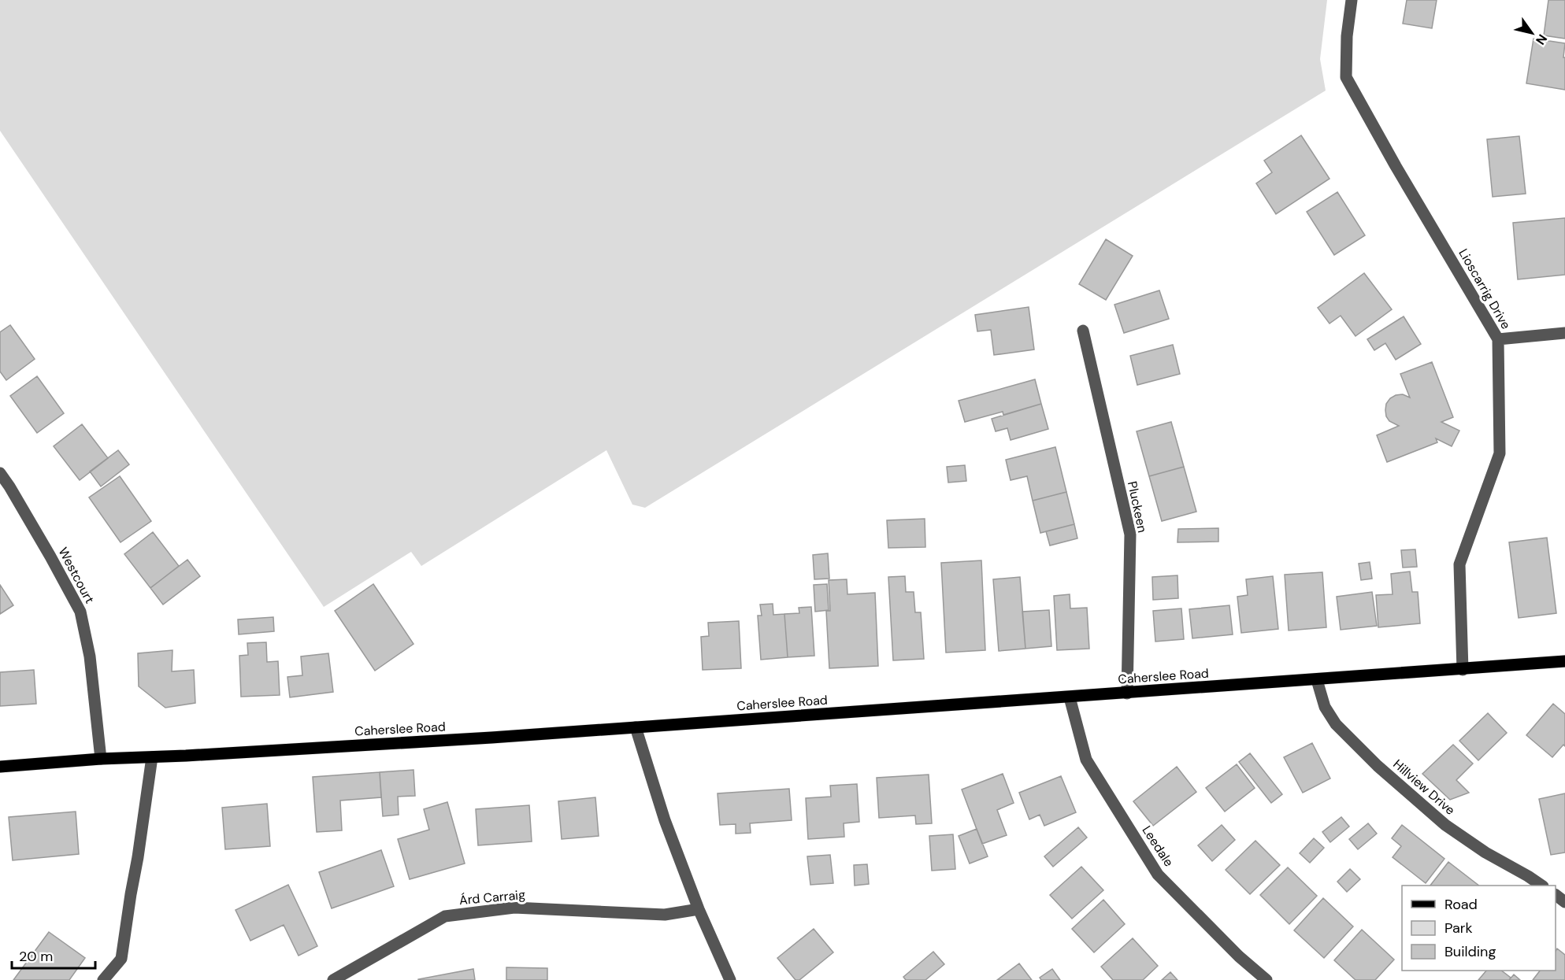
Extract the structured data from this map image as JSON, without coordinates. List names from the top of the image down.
{
  "streets": {
    "main road": ["Caherslee Road"],
    "street": [
      "Lioscarrig Drive",
      "Pluckeen",
      "Westcourt",
      "Hillview Drive",
      "Leedale",
      "Árd Carraig"
    ]
  },
  "crossings": [
    ["Lioscarrig Drive", "Caherslee Road"],
    ["Pluckeen", "Caherslee Road"],
    ["Westcourt", "Caherslee Road"],
    ["Caherslee Road", "Hillview Drive"],
    ["Caherslee Road", "Leedale"]
  ],
  "legend": ["Road", "Park", "Building"],
  "scale_bar": "20 m",
  "north": "bottom right"
}
